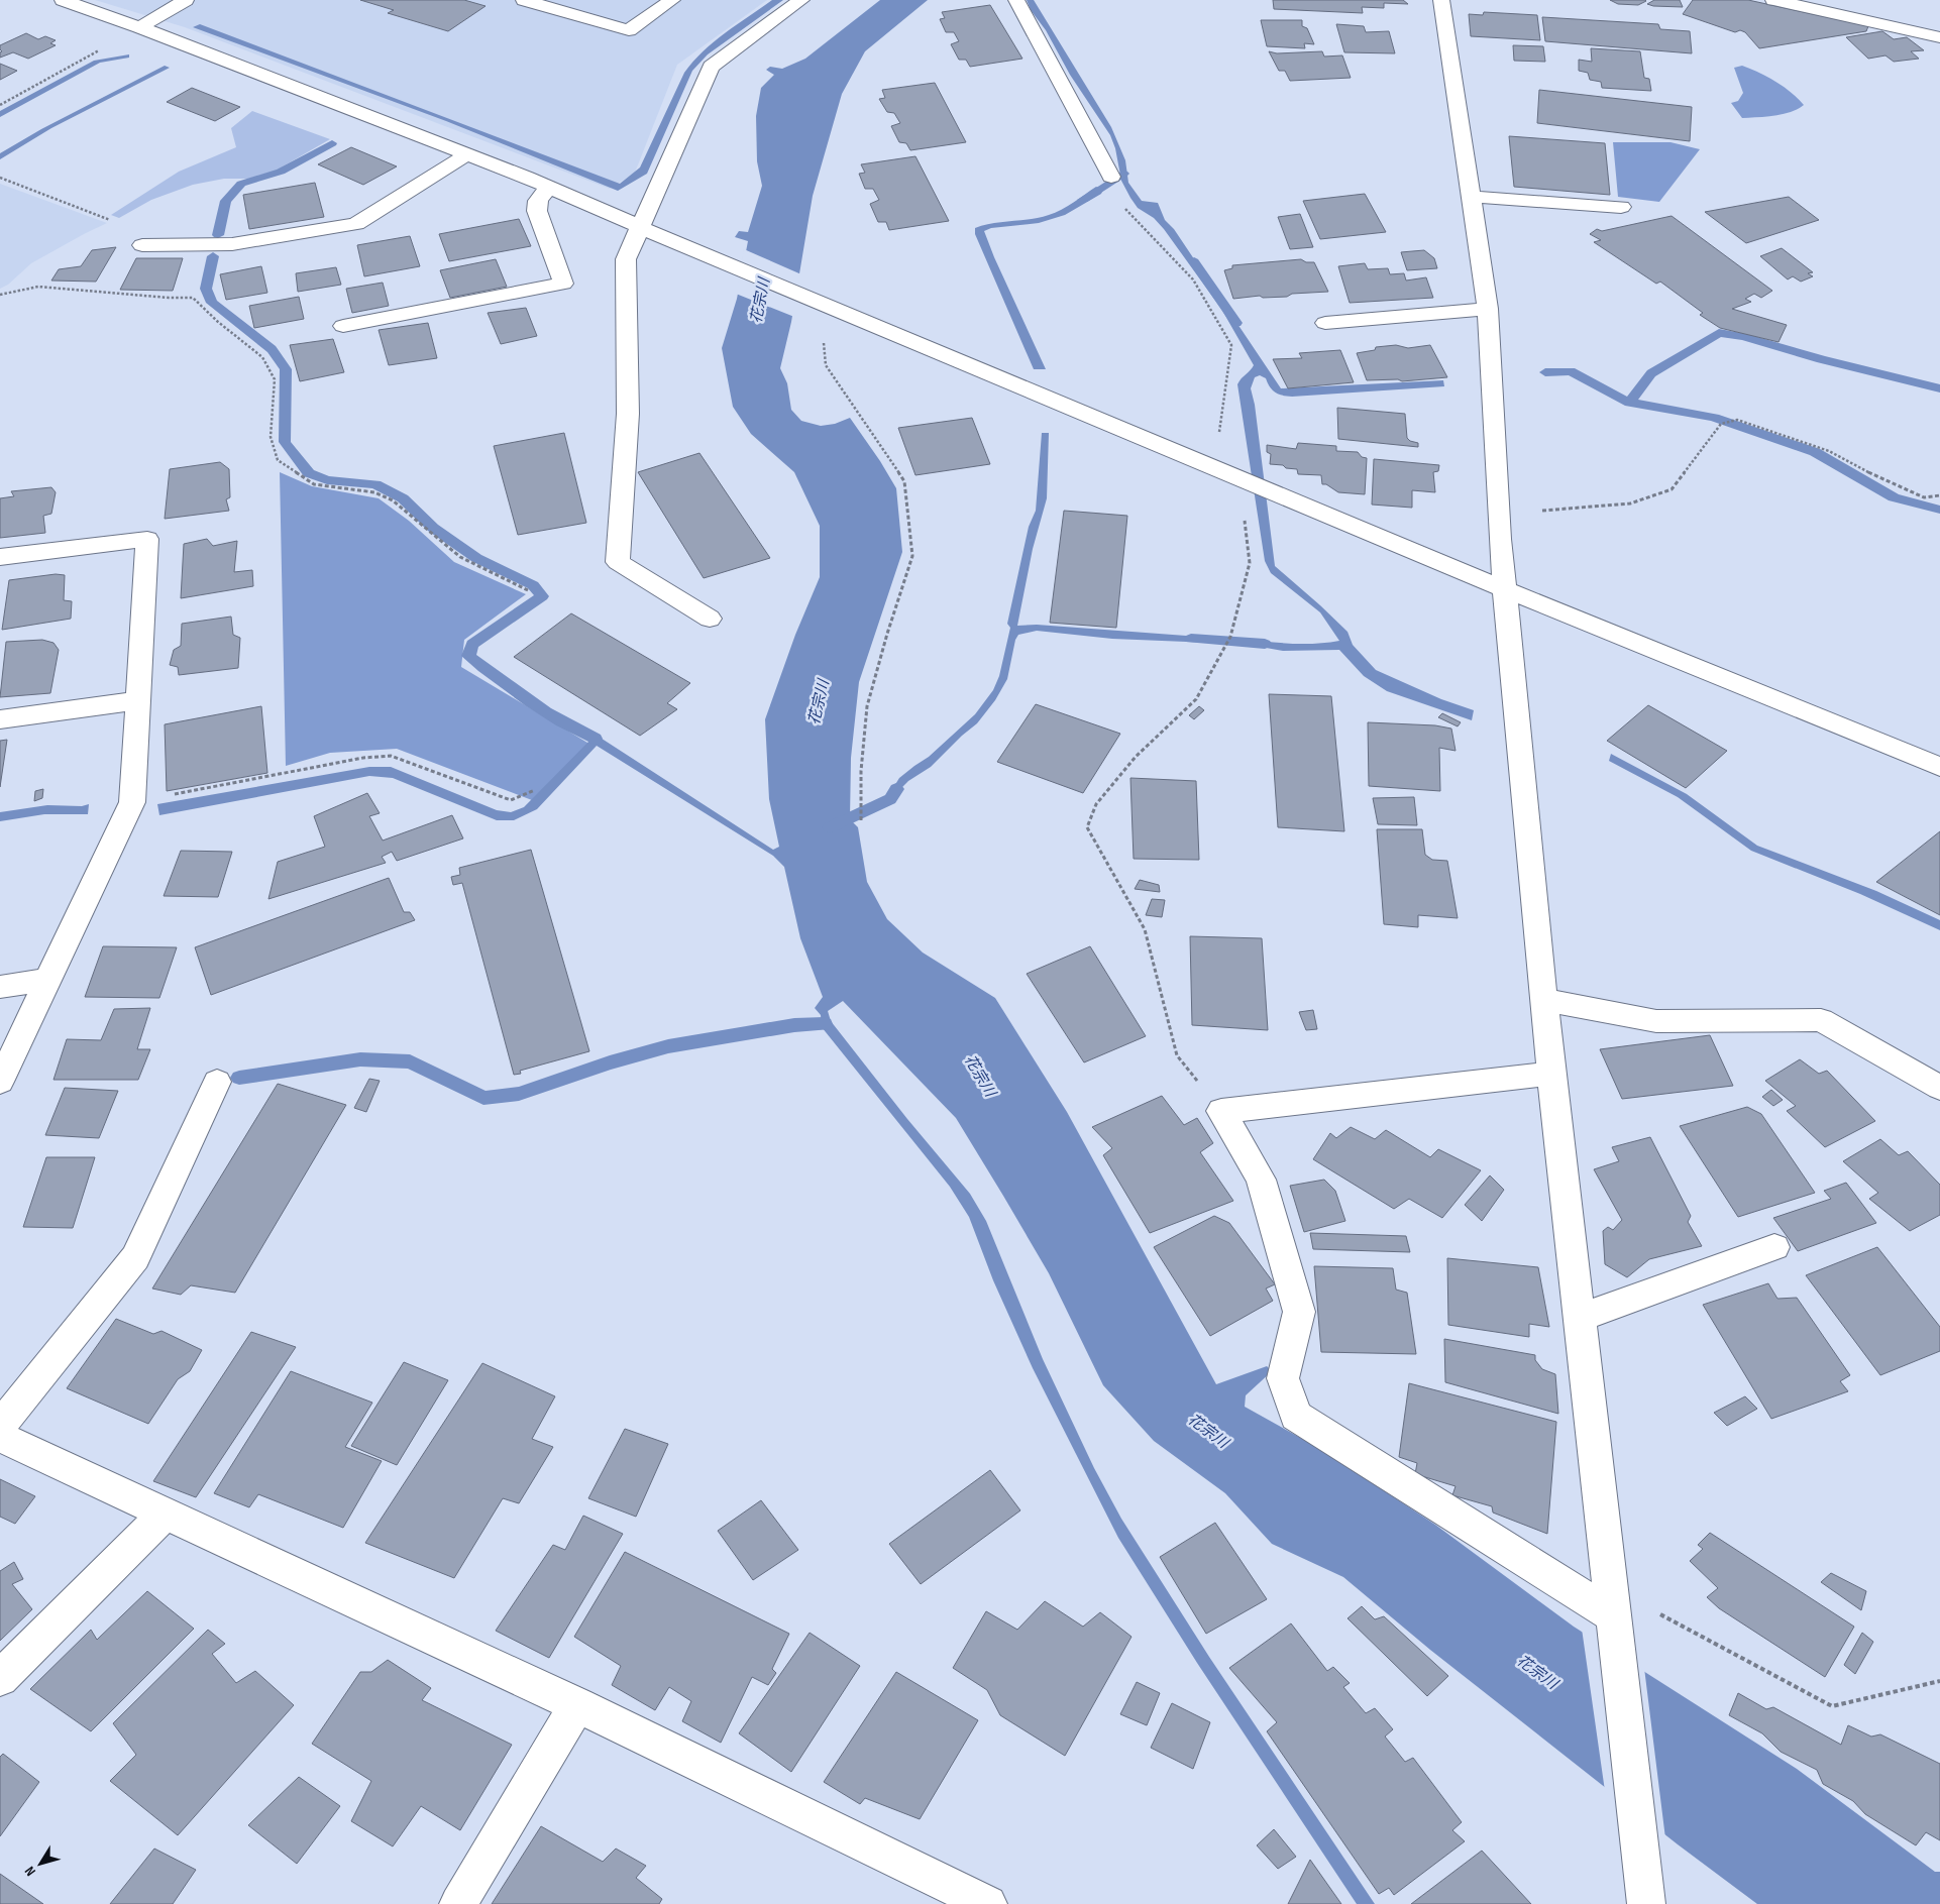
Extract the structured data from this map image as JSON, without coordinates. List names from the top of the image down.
{
  "water": ["花宗川"],
  "north": "bottom left"
}
